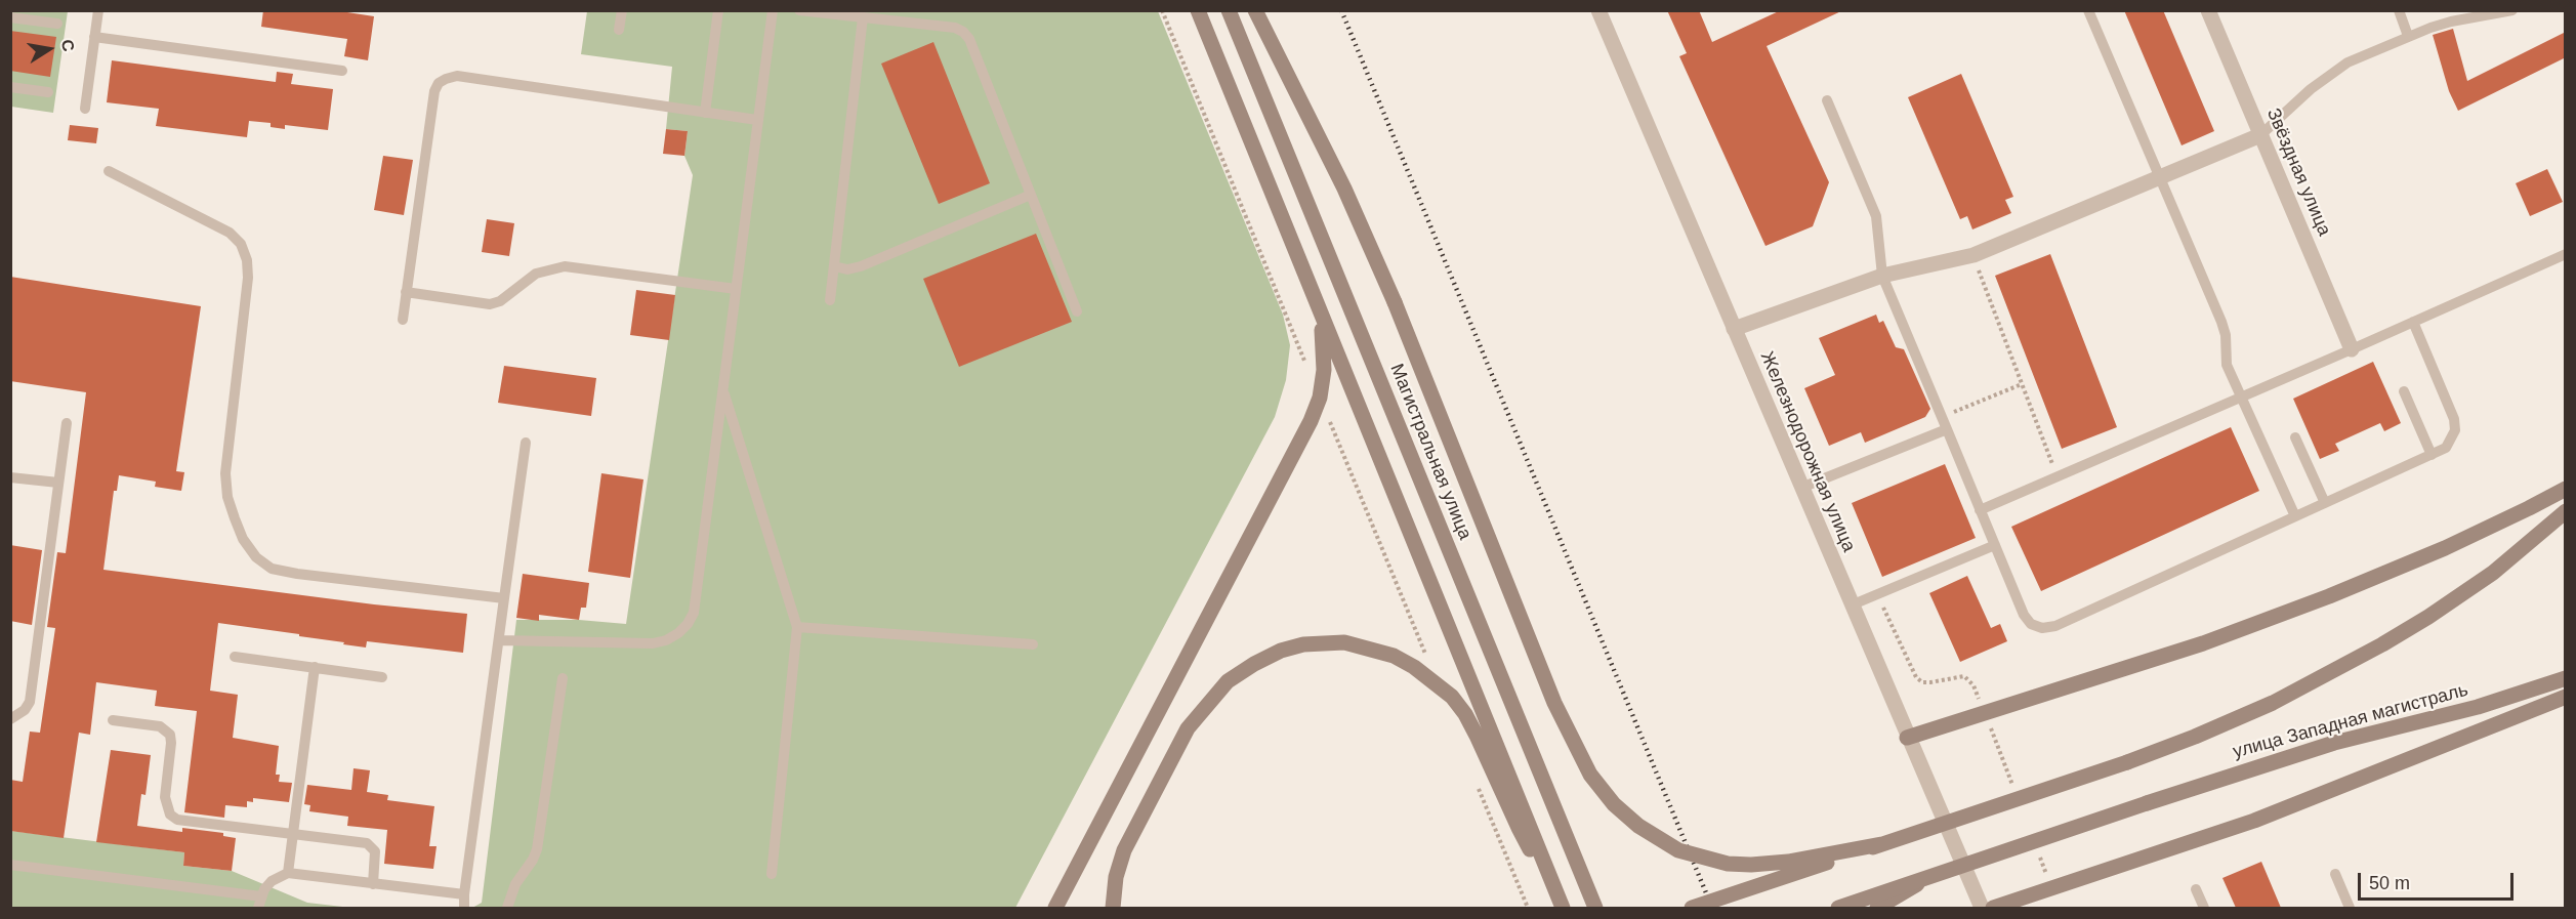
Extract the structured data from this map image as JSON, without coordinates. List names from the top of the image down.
{
  "streets": {
    "main road": ["Магистральная улица", "улица Западная магистраль"],
    "street": ["Звёздная улица", "Железнодорожная улица"]
  },
  "scale_bar": "50 m",
  "north": "right"
}
